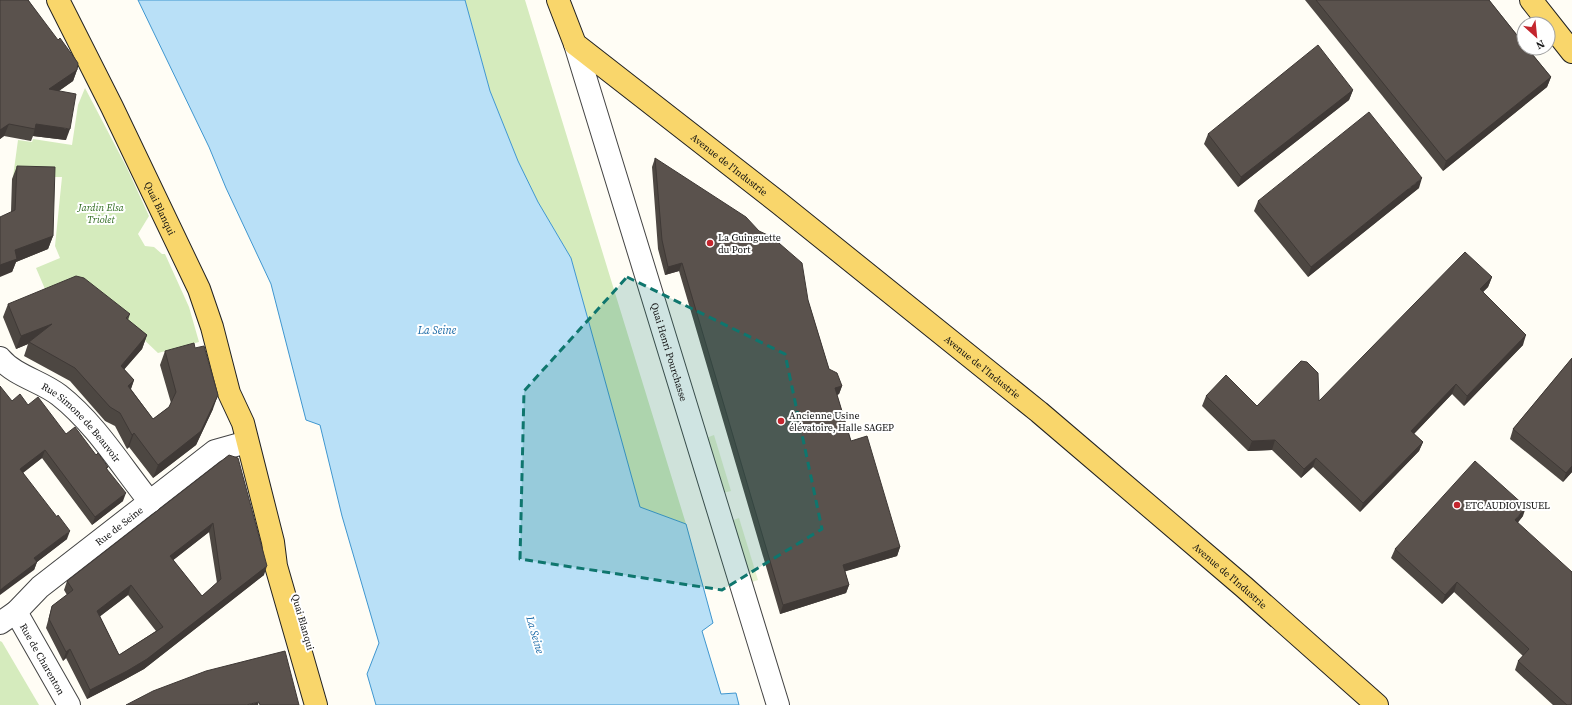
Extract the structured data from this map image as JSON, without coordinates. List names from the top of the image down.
{
  "streets": {
    "main road": ["Avenue de l'Industrie", "Quai Blanqui", "Quai Henri Pourchasse"],
    "street": ["Rue Simone de Beauvoir", "Rue de Seine", "Rue de Charenton"]
  },
  "crossings": [
    ["Avenue de l'Industrie", "Quai Henri Pourchasse"],
    ["Quai Blanqui", "Rue de Seine"],
    ["Rue Simone de Beauvoir", "Rue de Seine"],
    ["Rue de Seine", "Rue de Charenton"]
  ],
  "water": ["La Seine"],
  "parks": ["Jardin Elsa Triolet"],
  "places": ["La Guinguette du Port", "Ancienne Usine élévatoire, Halle SAGEP", "ETC AUDIOVISUEL"],
  "north": "bottom right"
}
